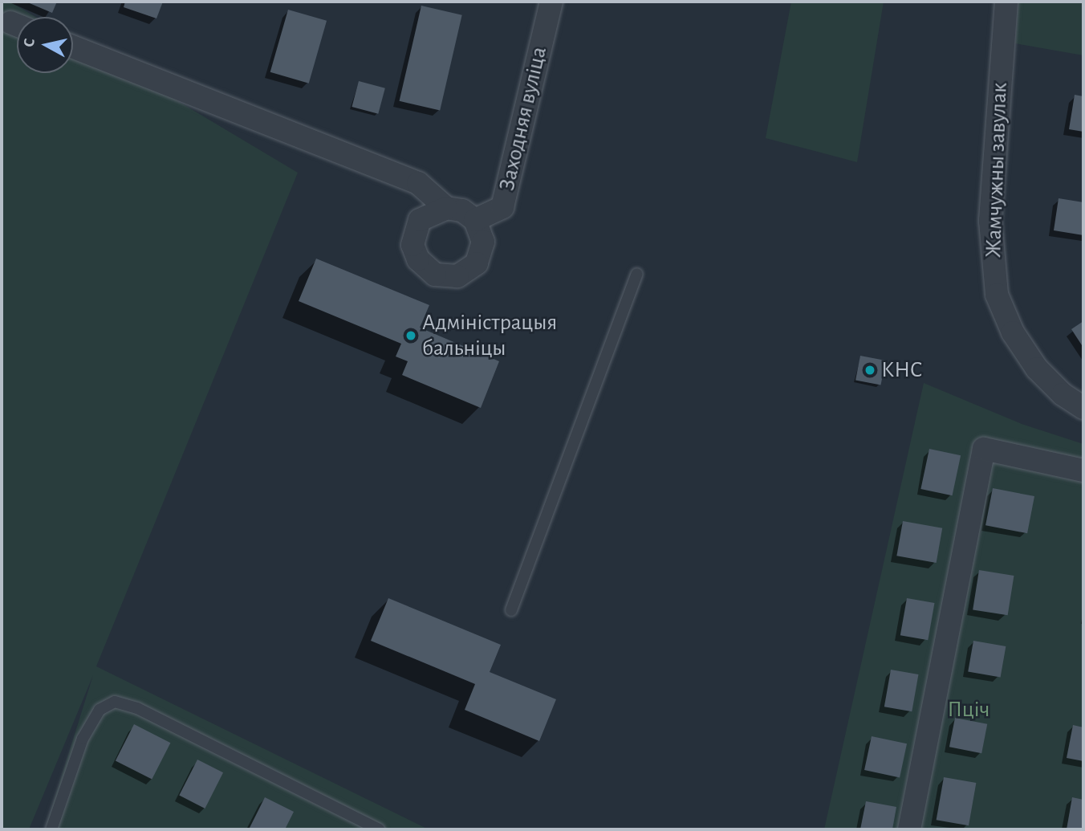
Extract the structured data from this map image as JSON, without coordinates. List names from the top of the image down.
{
  "streets": {
    "street": ["Заходняя вуліца", "Жамчужны завулак"]
  },
  "parks": ["Пціч"],
  "places": ["Адміністрацыя бальніцы", "КНС"],
  "north": "left"
}
